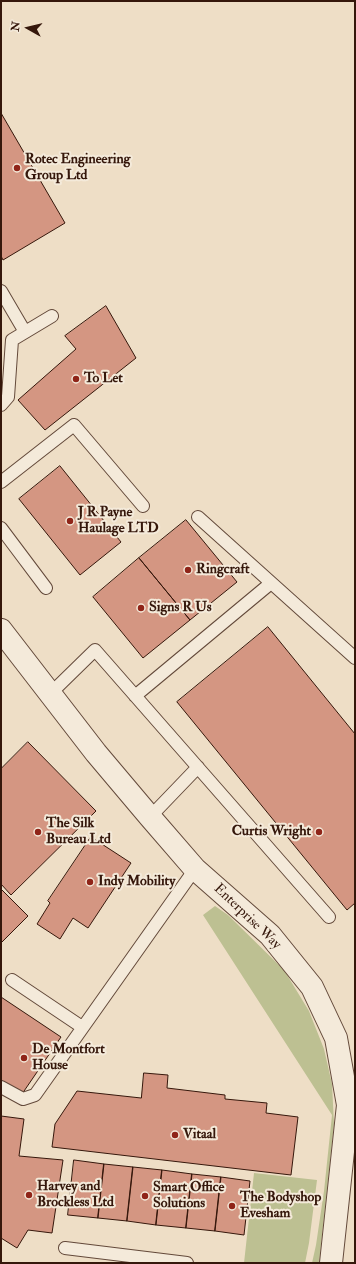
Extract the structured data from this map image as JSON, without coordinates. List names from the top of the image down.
{
  "streets": {
    "street": ["Enterprise Way"]
  },
  "places": [
    "Rotec Engineering Group Ltd",
    "To Let",
    "J R Payne Haulage LTD",
    "Ringcraft",
    "Signs R Us",
    "The Silk Bureau Ltd",
    "Curtis Wright",
    "Indy Mobility",
    "De Montfort House",
    "Vitaal",
    "Harvey and Brockless Ltd",
    "Smart Office Solutions",
    "The Bodyshop Evesham"
  ],
  "north": "left"
}
